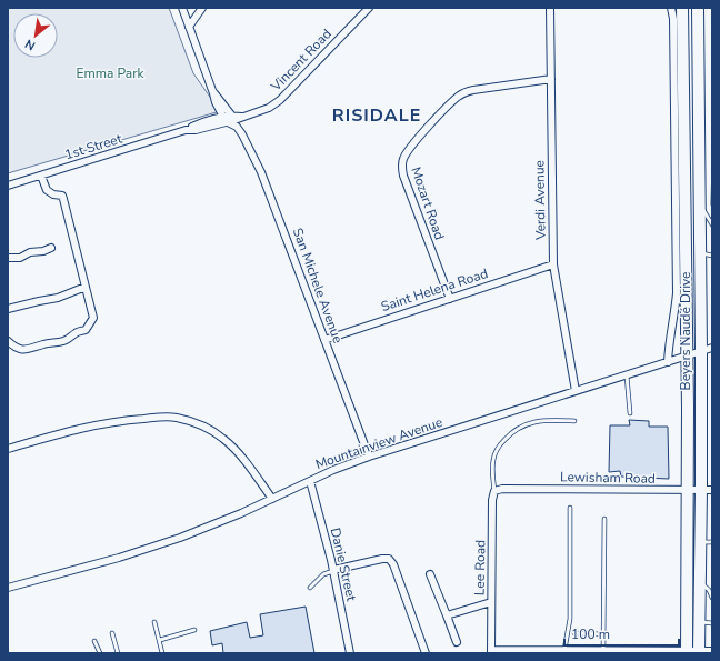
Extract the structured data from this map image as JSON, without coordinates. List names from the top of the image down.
{
  "streets": {
    "main road": ["Beyers Naudé Drive"],
    "street": [
      "Vincent Road",
      "1st Street",
      "Verdi Avenue",
      "Mozart Road",
      "San Michele Avenue",
      "Saint Helena Road",
      "Mountainview Avenue",
      "Lewisham Road",
      "Danie Street",
      "Lee Road"
    ]
  },
  "crossings": [
    ["Vincent Road", "1st Street"],
    ["Vincent Road", "San Michele Avenue"],
    ["1st Street", "San Michele Avenue"],
    ["Verdi Avenue", "Mozart Road"],
    ["Verdi Avenue", "Saint Helena Road"],
    ["Verdi Avenue", "Mountainview Avenue"],
    ["Mozart Road", "Saint Helena Road"],
    ["San Michele Avenue", "Saint Helena Road"],
    ["San Michele Avenue", "Mountainview Avenue"],
    ["Beyers Naudé Drive", "Mountainview Avenue"],
    ["Beyers Naudé Drive", "Lewisham Road"],
    ["Mountainview Avenue", "Danie Street"],
    ["Lewisham Road", "Lee Road"]
  ],
  "districts": ["RISIDALE"],
  "parks": ["Emma Park"],
  "scale_bar": "100 m",
  "north": "bottom left"
}
